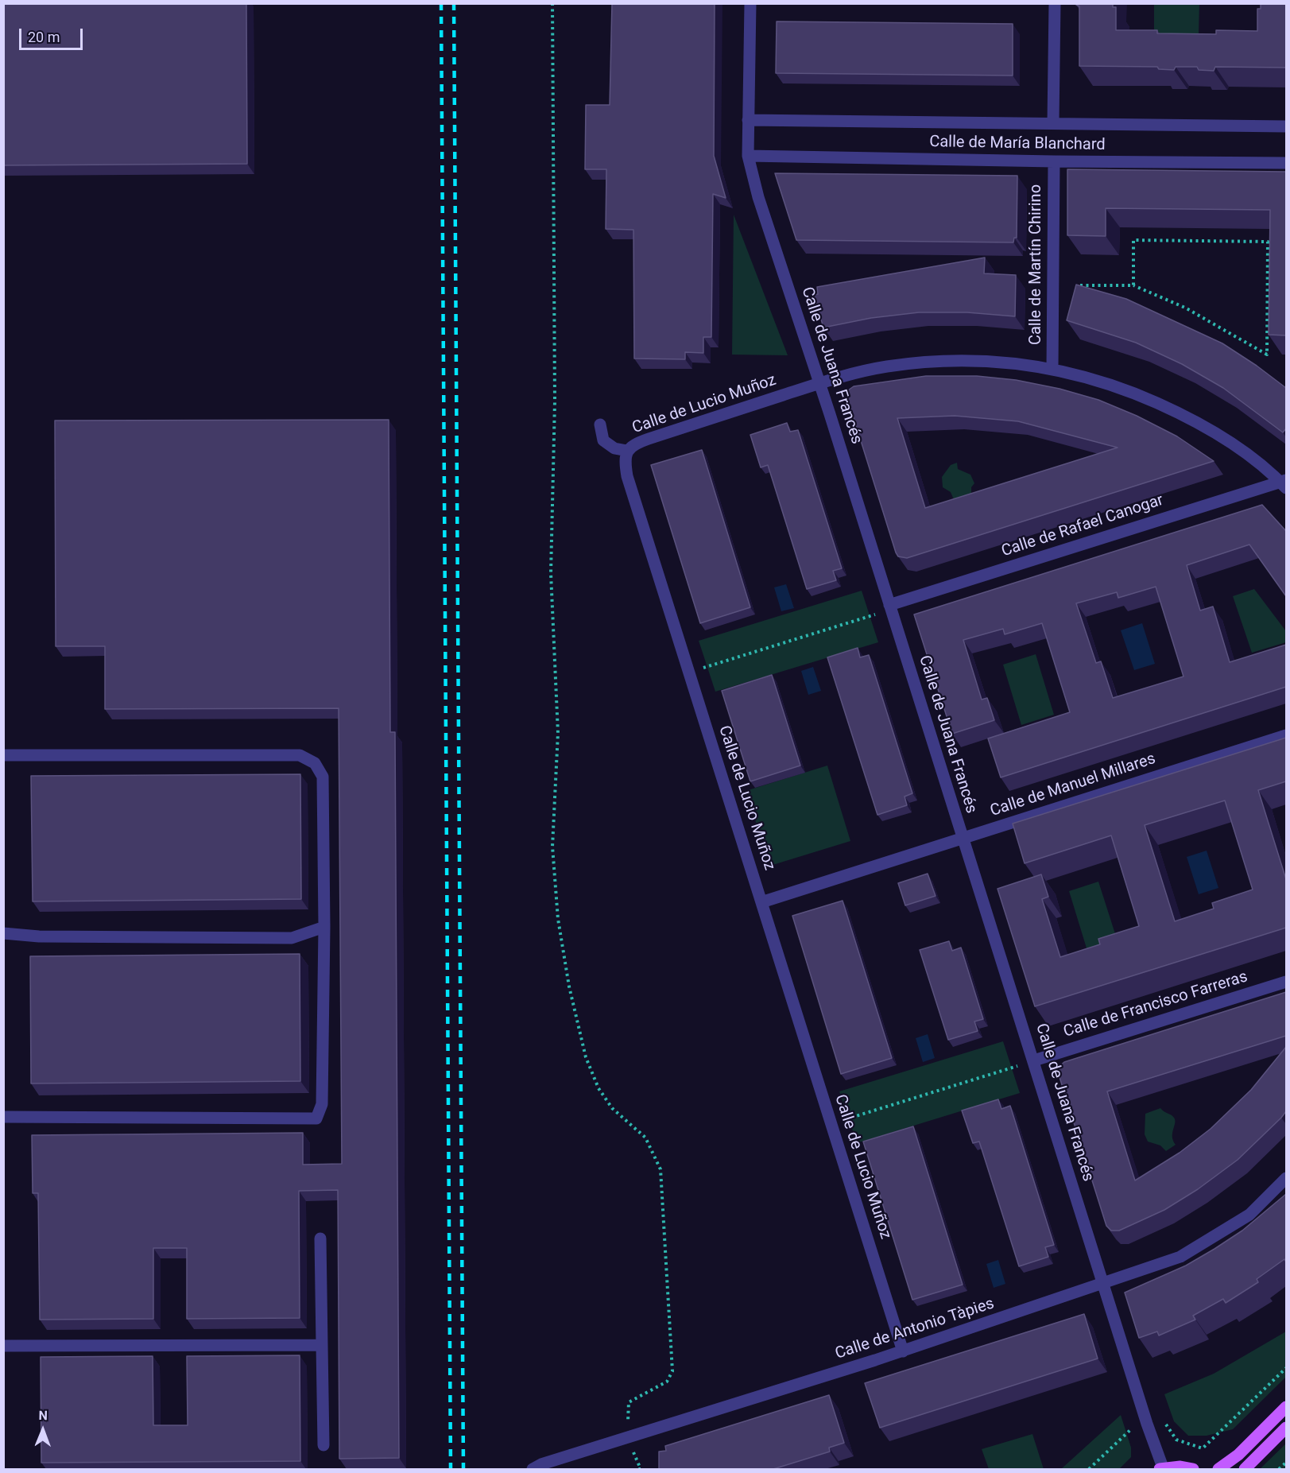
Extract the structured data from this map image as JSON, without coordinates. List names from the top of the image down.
{
  "streets": {
    "street": [
      "Calle de María Blanchard",
      "Calle de Martín Chirino",
      "Calle de Juana Francés",
      "Calle de Lucio Muñoz",
      "Calle de Rafael Canogar",
      "Calle de Manuel Millares",
      "Calle de Francisco Farreras",
      "Calle de Antonio Tàpies"
    ]
  },
  "crossings": [
    ["Calle de María Blanchard", "Calle de Martín Chirino"],
    ["Calle de María Blanchard", "Calle de Juana Francés"],
    ["Calle de Juana Francés", "Calle de Lucio Muñoz"],
    ["Calle de Juana Francés", "Calle de Rafael Canogar"],
    ["Calle de Juana Francés", "Calle de Manuel Millares"],
    ["Calle de Juana Francés", "Calle de Francisco Farreras"],
    ["Calle de Juana Francés", "Calle de Antonio Tàpies"],
    ["Calle de Lucio Muñoz", "Calle de Manuel Millares"],
    ["Calle de Lucio Muñoz", "Calle de Antonio Tàpies"]
  ],
  "scale_bar": "20 m",
  "north": "top"
}
